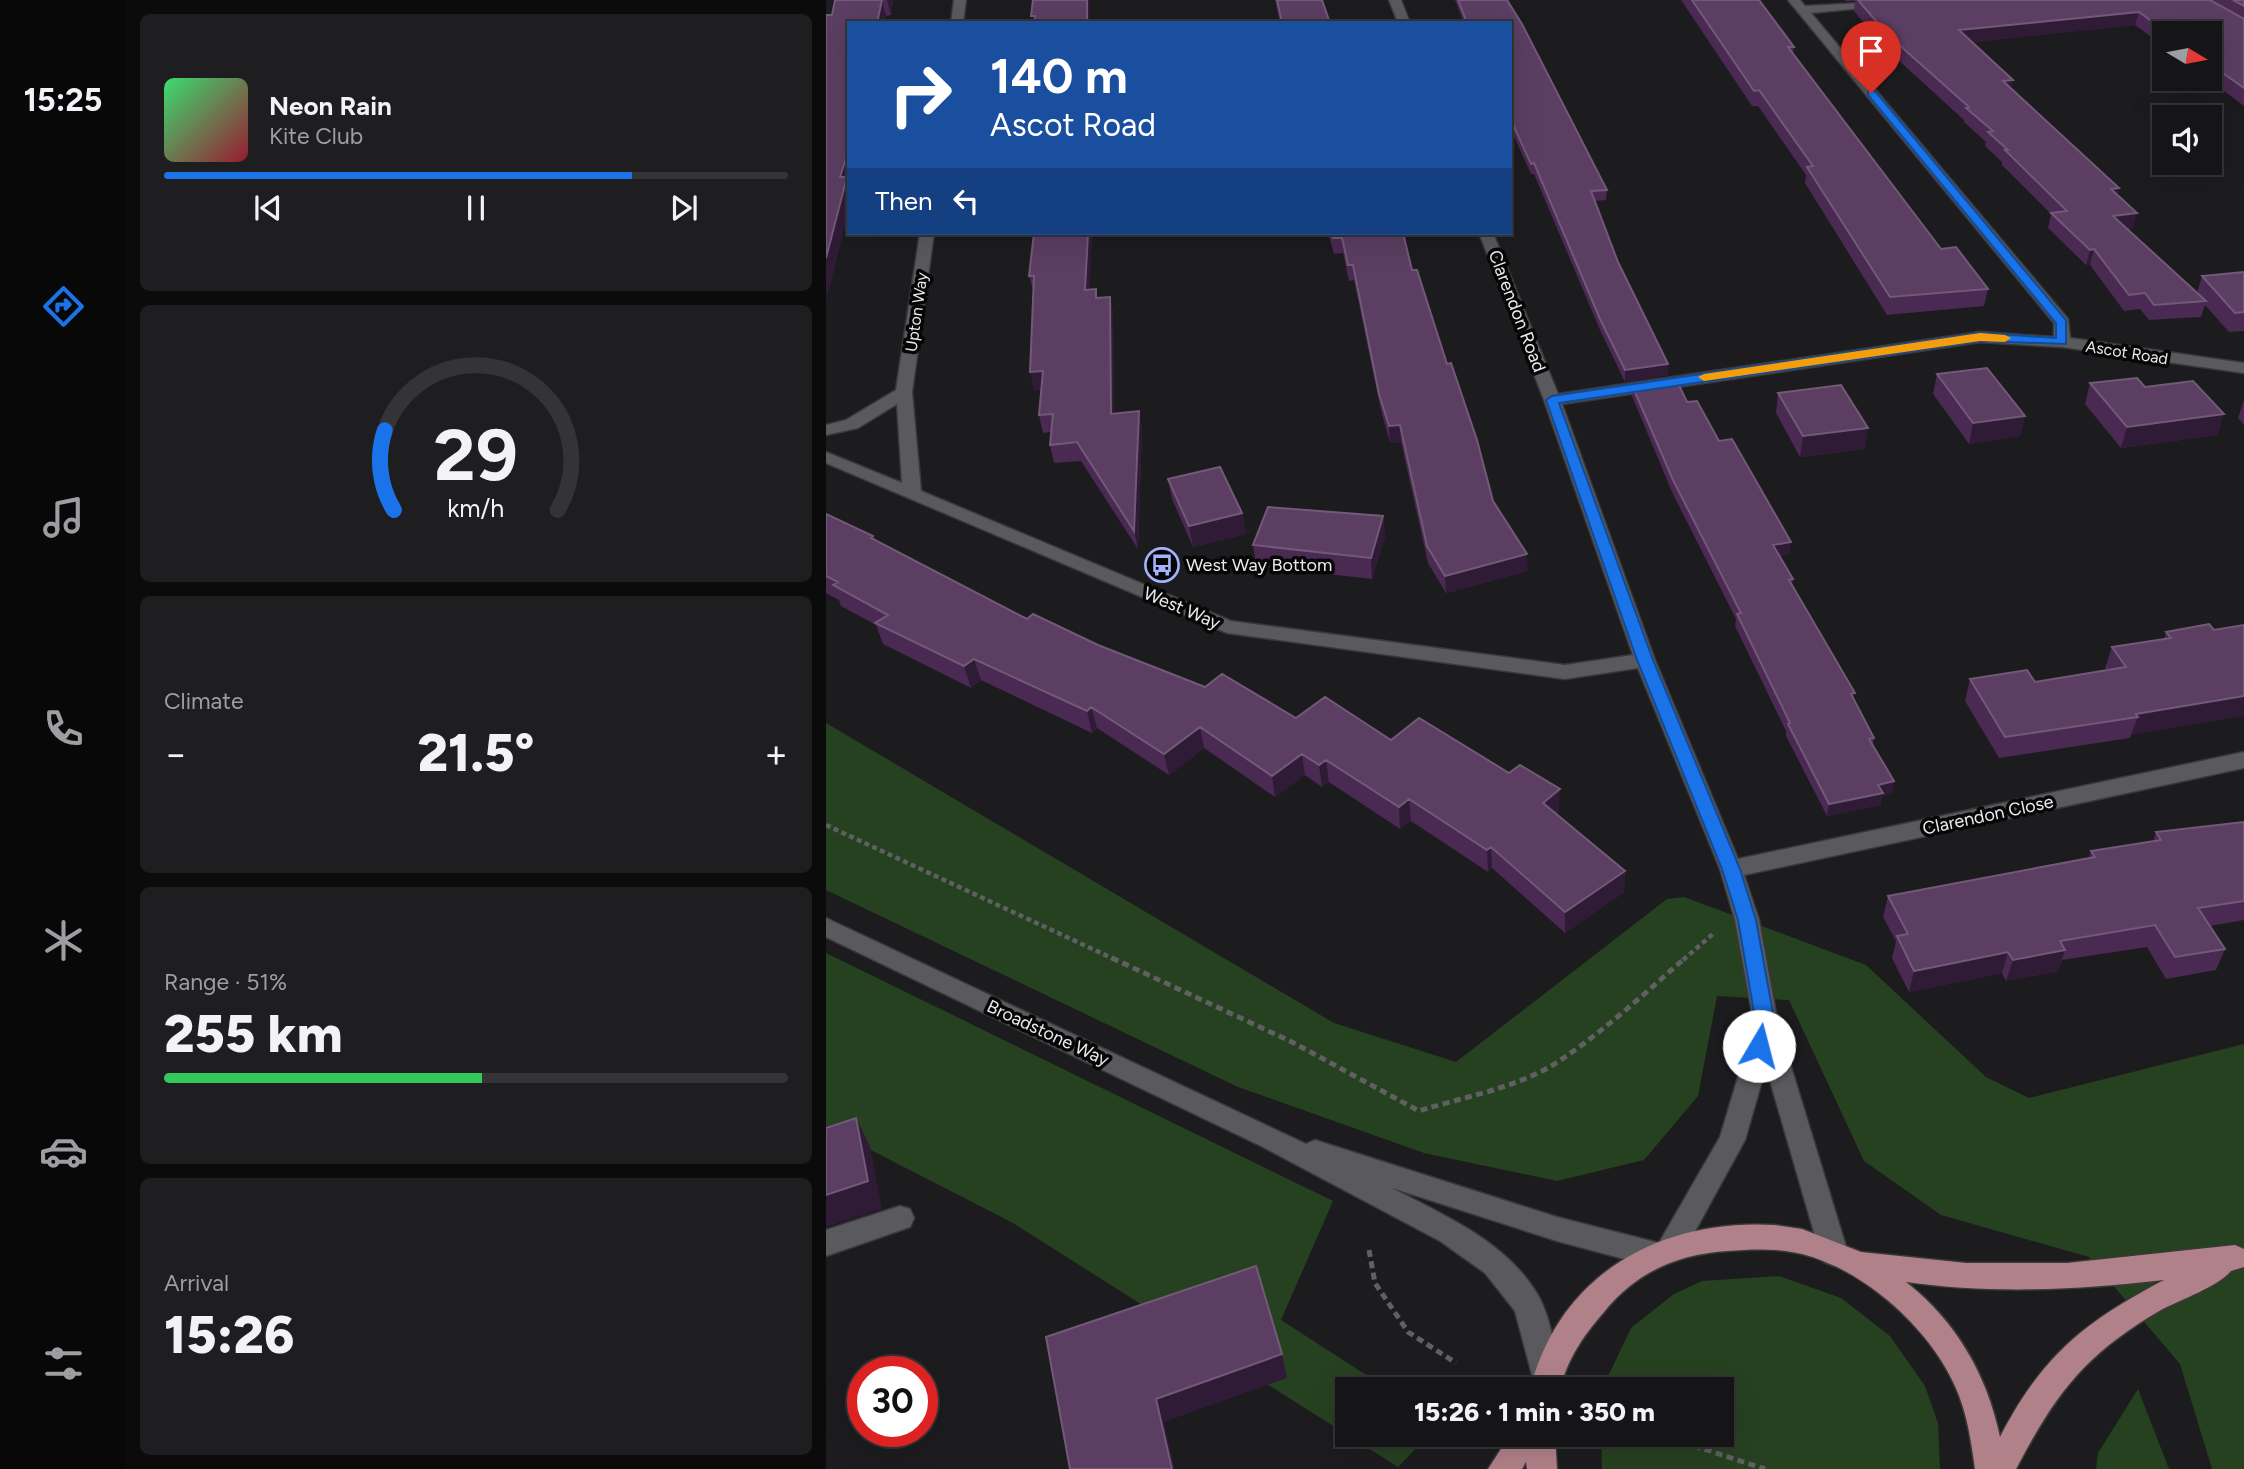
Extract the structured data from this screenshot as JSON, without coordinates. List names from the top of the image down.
{
  "streets": {
    "street": [
      "Clarendon Road",
      "Upton Way",
      "Ascot Road",
      "West Way",
      "Clarendon Close",
      "Broadstone Way"
    ]
  },
  "crossings": [
    ["Clarendon Road", "Ascot Road"],
    ["Clarendon Road", "West Way"],
    ["Clarendon Road", "Clarendon Close"],
    ["Clarendon Road", "Broadstone Way"],
    ["Upton Way", "West Way"]
  ],
  "places": {
    "bus stop": ["West Way Bottom"]
  },
  "north": "right",
  "page": {
    "tabs": "15:25",
    "turn": ["140 m", "Ascot Road"],
    "song": ["Neon Rain", "Kite Club"],
    "then": "Then",
    "tile": [
      "Climate",
      ["Range · 51%", "255 km"],
      ["Arrival", "15:26"]
    ],
    "heat": ["−", "21.5°", "+"],
    "limit": "30",
    "trip": "15:26 · 1 min · 350 m",
    "gauge": ["29", "km/h"]
  }
}
